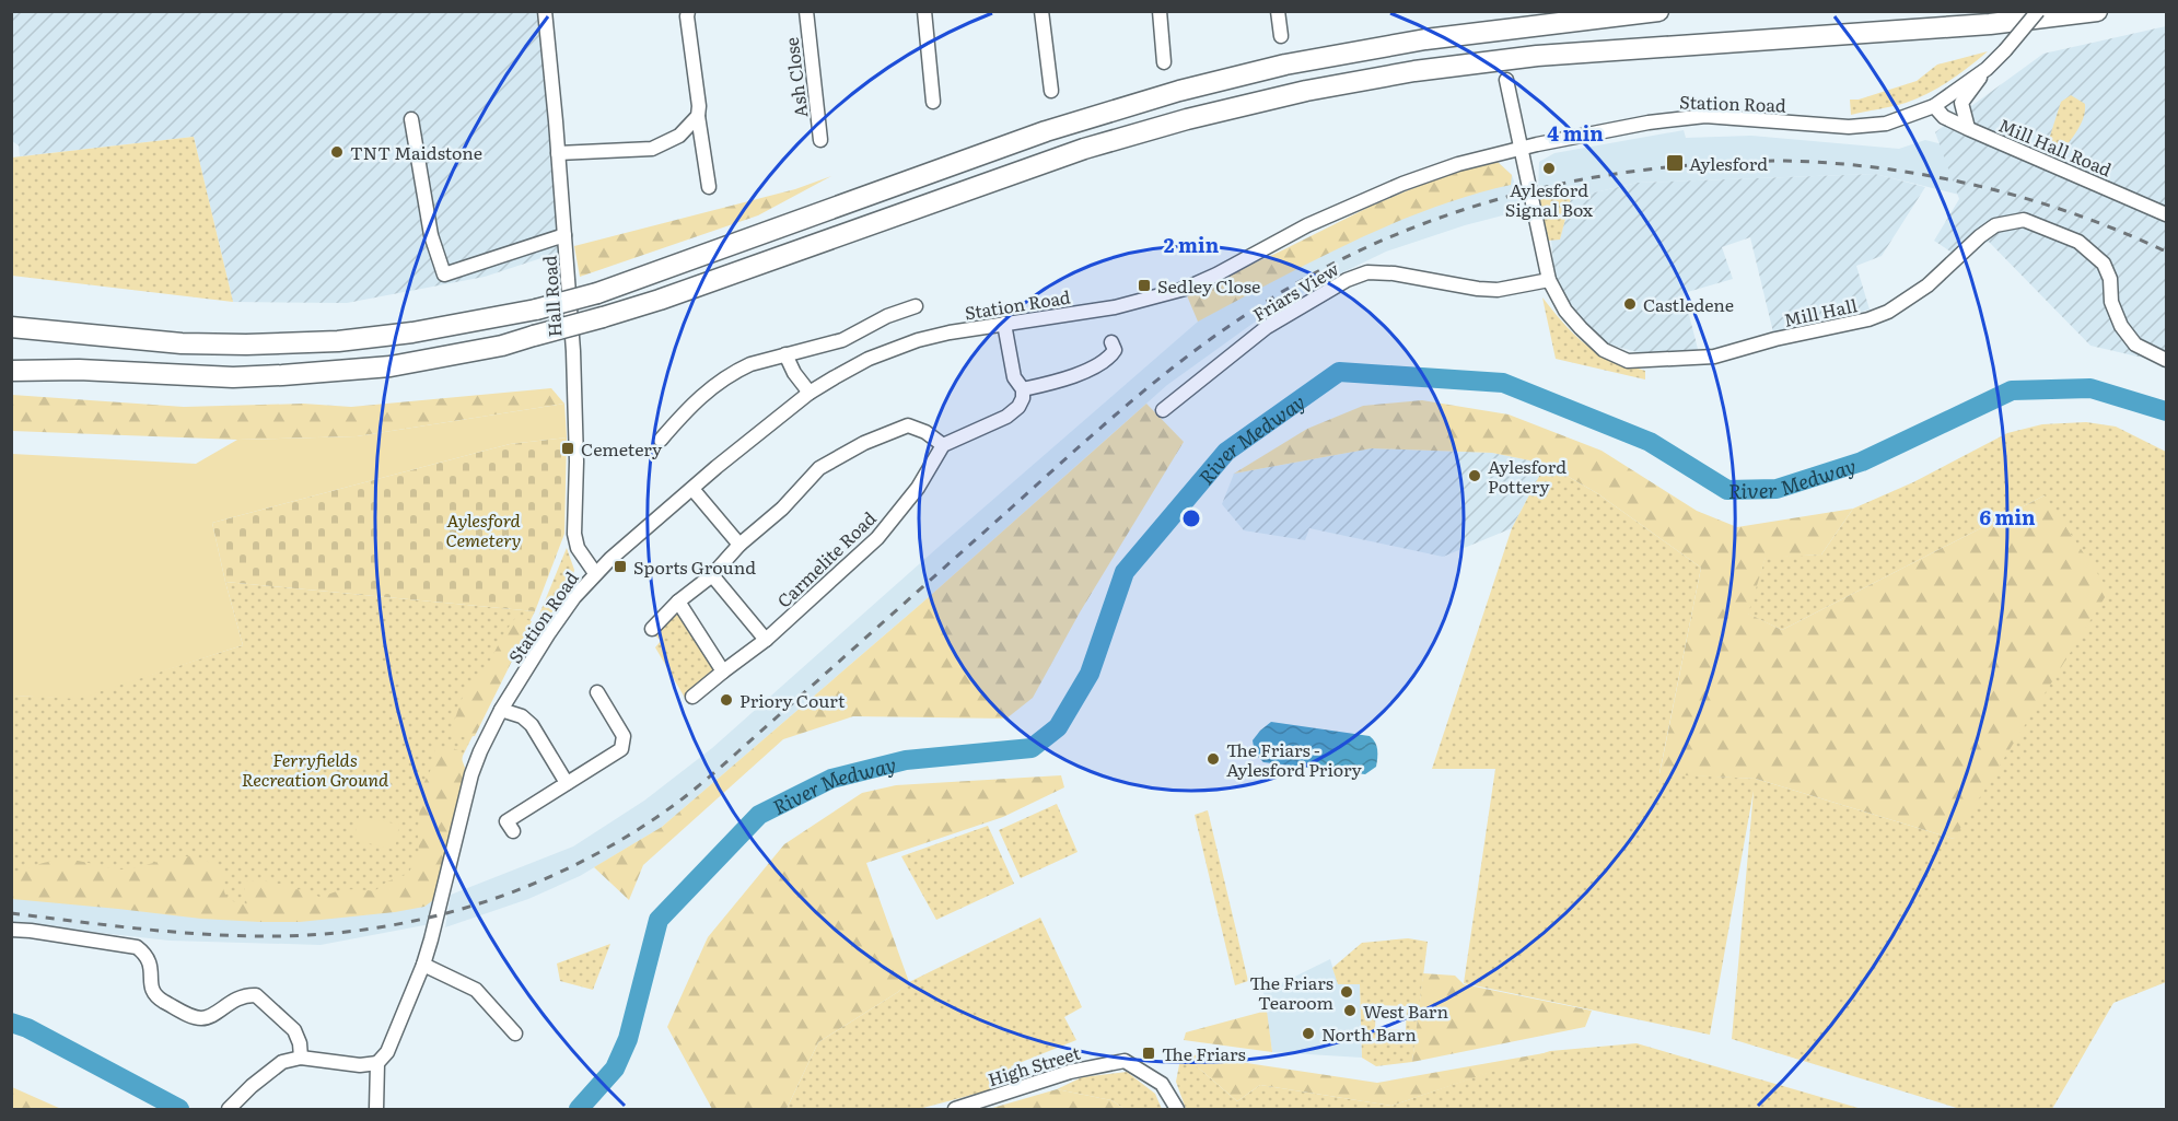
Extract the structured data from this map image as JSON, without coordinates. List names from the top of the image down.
{
  "streets": {
    "street": [
      "Ash Close",
      "Station Road",
      "Mill Hall Road",
      "Friars View",
      "Hall Road",
      "Mill Hall",
      "Carmelite Road",
      "High Street"
    ]
  },
  "crossings": [
    ["Station Road", "Mill Hall Road"],
    ["Station Road", "Hall Road"],
    ["Station Road", "Mill Hall"],
    ["Friars View", "Mill Hall"]
  ],
  "water": ["River Medway"],
  "parks": ["Aylesford Cemetery", "Ferryfields Recreation Ground"],
  "places": {
    "other": [
      "TNT Maidstone",
      "Aylesford Signal Box",
      "Castledene",
      "Aylesford Pottery",
      "Priory Court",
      "The Friars - Aylesford Priory",
      "The Friars Tearoom",
      "West Barn",
      "North Barn"
    ],
    "transit": [
      "Aylesford",
      "Sedley Close",
      "Cemetery",
      "Sports Ground",
      "The Friars"
    ]
  },
  "rings": ["4 min", "2 min", "6 min"]
}
